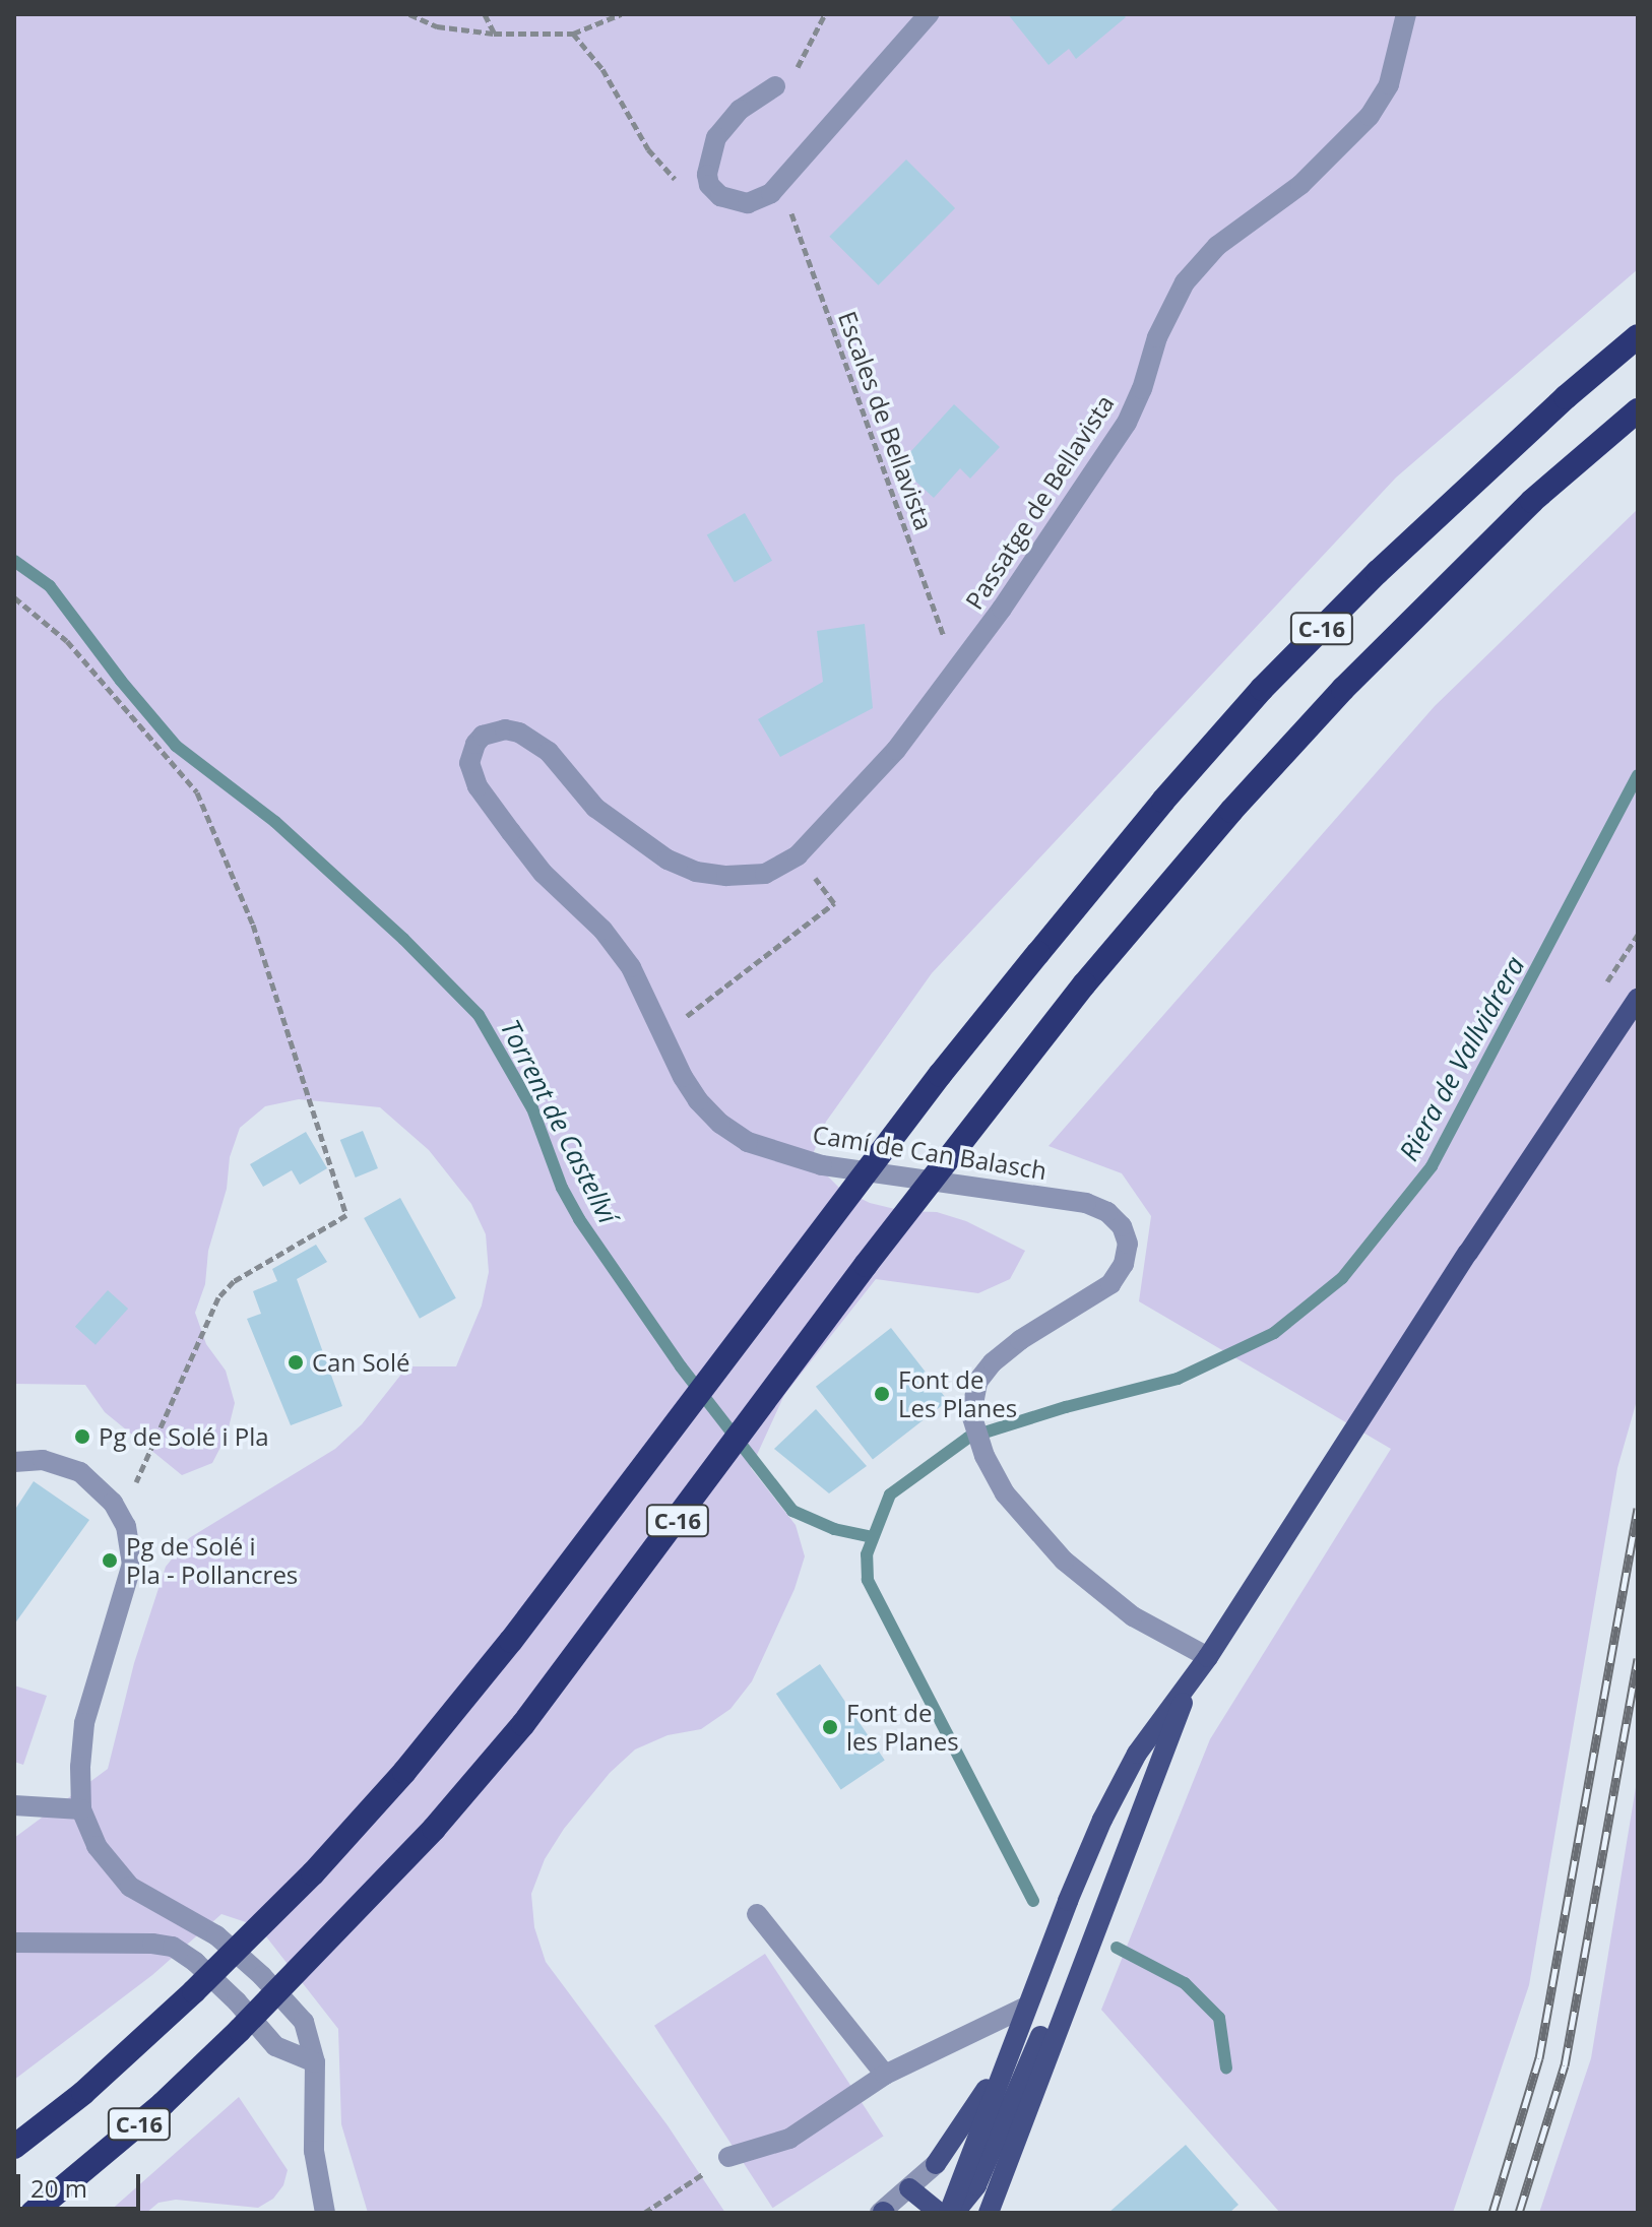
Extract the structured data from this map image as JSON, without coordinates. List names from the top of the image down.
{
  "streets": {
    "highway": ["C-16"],
    "street": ["Passatge de Bellavista", "Camí de Can Balasch"],
    "path": ["Escales de Bellavista"]
  },
  "crossings": [
    ["Escales de Bellavista", "Passatge de Bellavista"],
    ["Escales de Bellavista", "Camí de Can Balasch"],
    ["Passatge de Bellavista", "Camí de Can Balasch"]
  ],
  "water": ["Riera de Vallvidrera", "Torrent de Castellví"],
  "places": [
    "Can Solé",
    "Font de Les Planes",
    "Pg de Solé i Pla",
    "Pg de Solé i Pla - Pollancres",
    "Font de les Planes"
  ],
  "scale_bar": "20 m"
}
